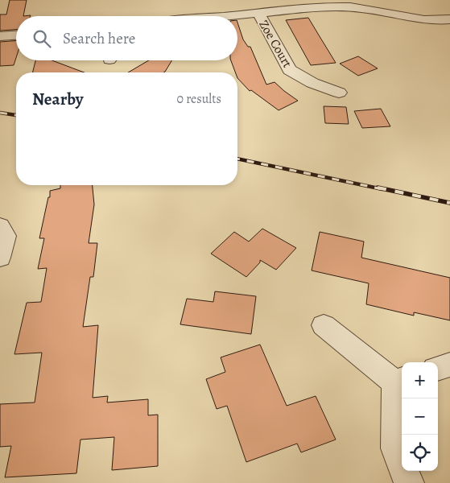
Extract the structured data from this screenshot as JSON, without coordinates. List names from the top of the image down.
{
  "streets": {
    "street": ["Zoe Court"]
  },
  "page": {
    "search": "Search here",
    "heading": ["Nearby", "0 results"],
    "map_buttons": ["+", "−"]
  }
}
